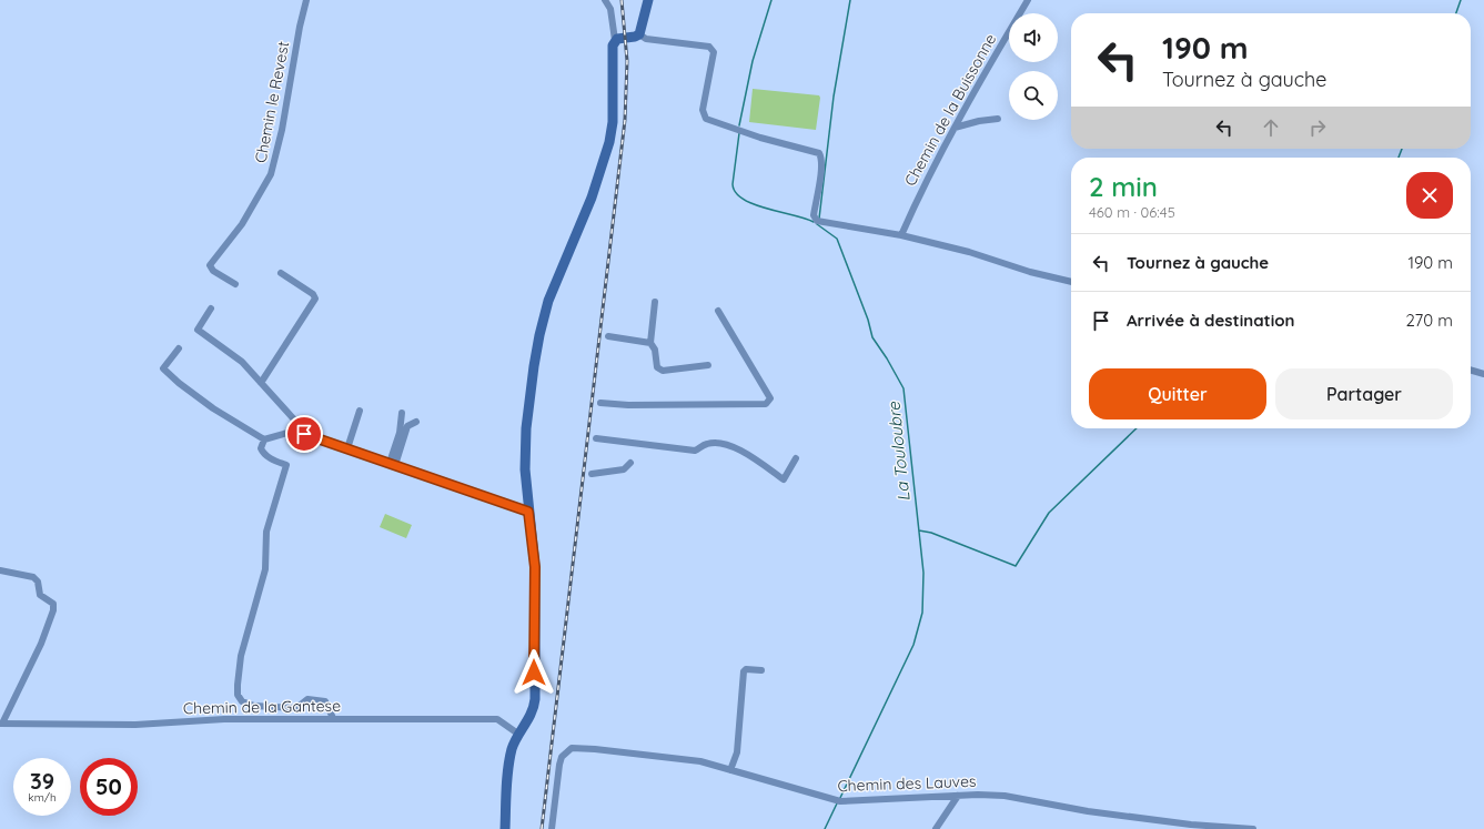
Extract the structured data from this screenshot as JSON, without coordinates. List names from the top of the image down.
{
  "streets": {
    "street": [
      "Chemin le Revest",
      "Chemin de la Buissonne",
      "Chemin de la Gantese",
      "Chemin des Lauves"
    ]
  },
  "water": ["La Touloubre"],
  "page": {
    "turn": ["190 m", "Tournez à gauche"],
    "heading": ["2 min", "460 m · 06:45"],
    "list": [
      {
        "name": "Tournez à gauche",
        "value": "190 m"
      },
      {
        "name": "Arrivée à destination",
        "value": "270 m"
      }
    ],
    "buttons": ["Quitter", "Partager"],
    "speed": "39 km/h",
    "limit": "50"
  }
}
